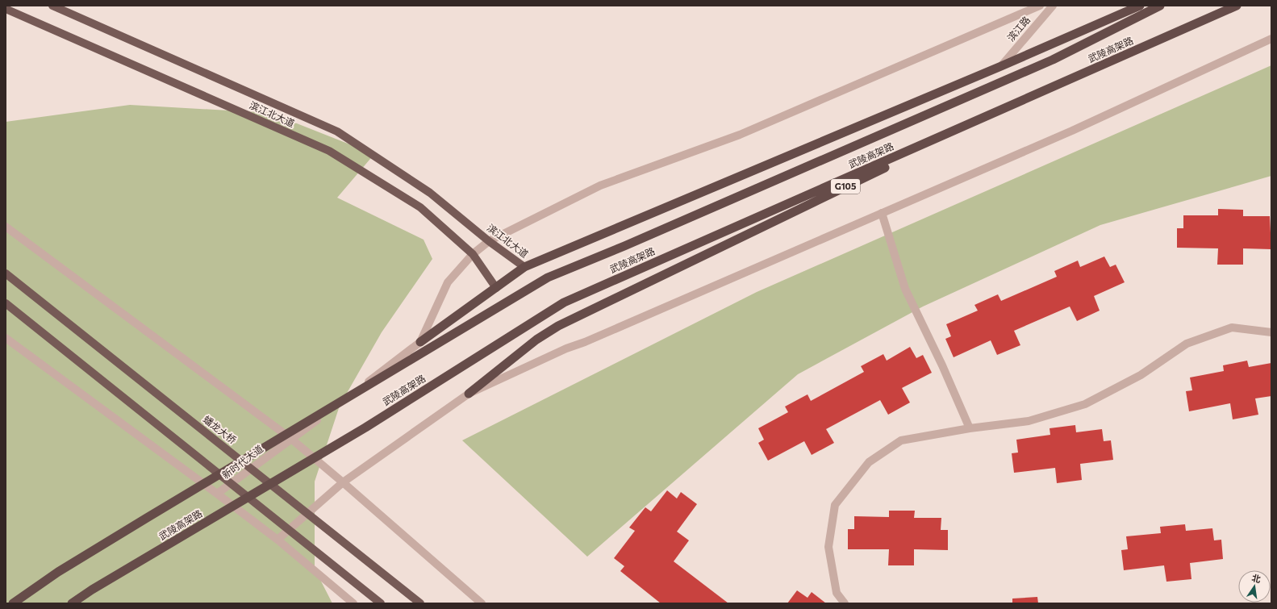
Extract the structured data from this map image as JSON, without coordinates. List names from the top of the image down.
{
  "streets": {
    "highway": ["武陵高架路", "G105"],
    "main road": ["滨江北大道", "蟠龙大桥"],
    "street": ["滨江路", "新时代大道"]
  },
  "crossings": [
    ["武陵高架路", "G105"]
  ],
  "north": "top"
}
